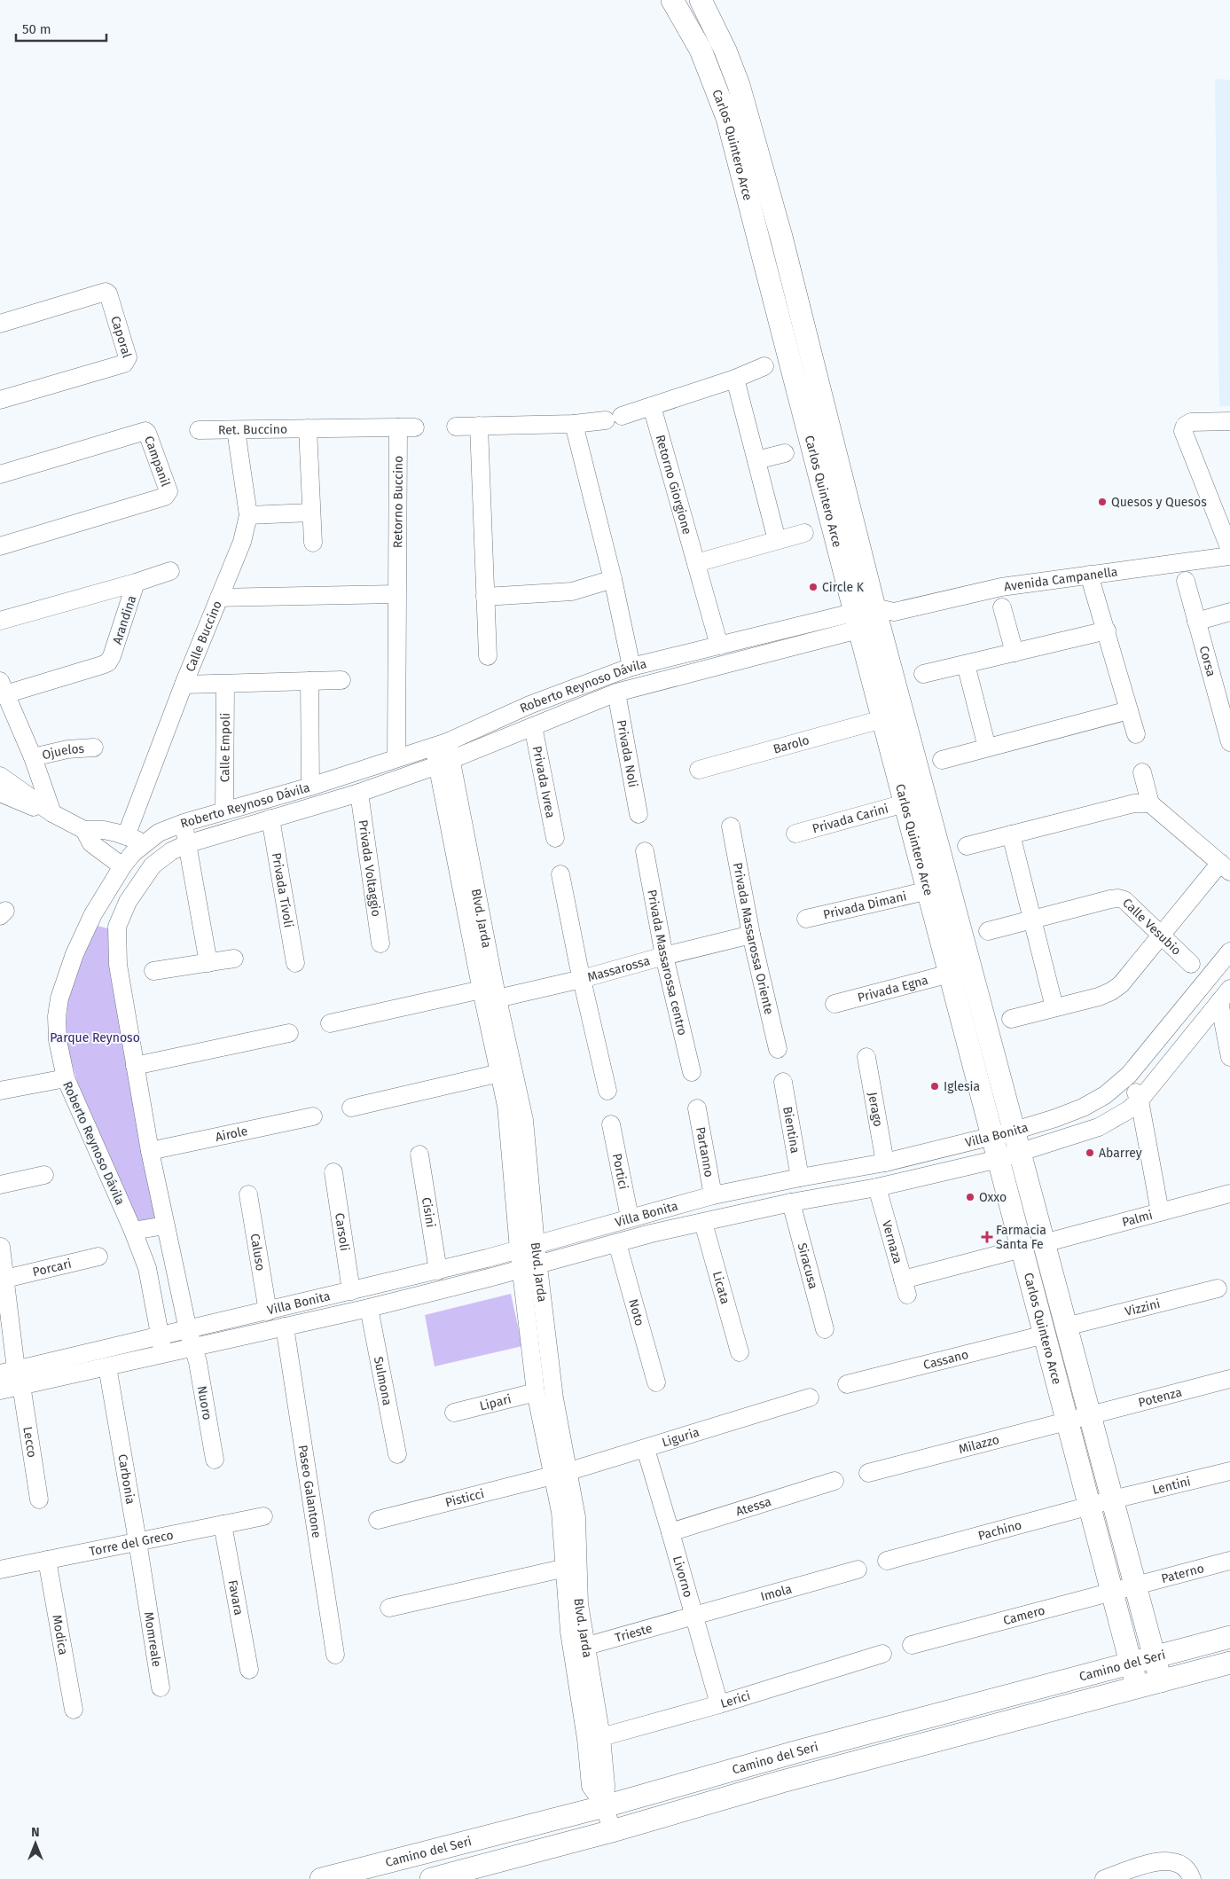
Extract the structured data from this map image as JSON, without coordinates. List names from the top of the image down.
{
  "streets": {
    "main road": ["Carlos Quintero Arce", "Camino del Seri"],
    "street": [
      "Caporal",
      "Ret. Buccino",
      "Campanil",
      "Retorno Giorgione",
      "Retorno Buccino",
      "Avenida Campanella",
      "Arandina",
      "Calle Buccino",
      "Corsa",
      "Roberto Reynoso Dávila",
      "Barolo",
      "Calle Empoli",
      "Ojuelos",
      "Privada Noli",
      "Privada Ivrea",
      "Privada Carini",
      "Privada Voltaggio",
      "Privada Tívoli",
      "Privada Dimani",
      "Blvd. Jarda",
      "Calle Vesubio",
      "Privada Massarossa Oriente",
      "Privada Massarossa centro",
      "Massarossa",
      "Privada Egna",
      "Jerago",
      "Bientina",
      "Airole",
      "Villa Bonita",
      "Partanno",
      "Portici",
      "Cisini",
      "Palmi",
      "Carsoli",
      "Vernaza",
      "Caluso",
      "Siracusa",
      "Porcari",
      "Licata",
      "Vizzini",
      "Noto",
      "Cassano",
      "Sulmona",
      "Potenza",
      "Lipari",
      "Nuoro",
      "Liguria",
      "Lecco",
      "Milazzo",
      "Carbonia",
      "Lentini",
      "Paseo Galantone",
      "Pisticci",
      "Atessa",
      "Pachino",
      "Torre del Greco",
      "Paterno",
      "Livorno",
      "Imola",
      "Favara",
      "Camero",
      "Trieste",
      "Modica",
      "Momreale",
      "Lerici"
    ]
  },
  "crossings": [
    ["Carlos Quintero Arce", "Avenida Campanella"],
    ["Carlos Quintero Arce", "Roberto Reynoso Dávila"],
    ["Carlos Quintero Arce", "Barolo"],
    ["Carlos Quintero Arce", "Privada Carini"],
    ["Carlos Quintero Arce", "Privada Dimani"],
    ["Carlos Quintero Arce", "Privada Egna"],
    ["Carlos Quintero Arce", "Villa Bonita"],
    ["Carlos Quintero Arce", "Palmi"],
    ["Carlos Quintero Arce", "Vernaza"],
    ["Carlos Quintero Arce", "Vizzini"],
    ["Carlos Quintero Arce", "Cassano"],
    ["Carlos Quintero Arce", "Potenza"],
    ["Carlos Quintero Arce", "Milazzo"],
    ["Carlos Quintero Arce", "Lentini"],
    ["Carlos Quintero Arce", "Pachino"],
    ["Carlos Quintero Arce", "Paterno"],
    ["Carlos Quintero Arce", "Camero"],
    ["Carlos Quintero Arce", "Camino del Seri"],
    ["Ret. Buccino", "Retorno Buccino"],
    ["Ret. Buccino", "Calle Buccino"],
    ["Retorno Giorgione", "Roberto Reynoso Dávila"],
    ["Retorno Buccino", "Roberto Reynoso Dávila"],
    ["Avenida Campanella", "Roberto Reynoso Dávila"],
    ["Roberto Reynoso Dávila", "Calle Empoli"],
    ["Roberto Reynoso Dávila", "Privada Noli"],
    ["Roberto Reynoso Dávila", "Privada Ivrea"],
    ["Roberto Reynoso Dávila", "Privada Voltaggio"],
    ["Roberto Reynoso Dávila", "Privada Tívoli"],
    ["Roberto Reynoso Dávila", "Blvd. Jarda"],
    ["Roberto Reynoso Dávila", "Airole"],
    ["Roberto Reynoso Dávila", "Villa Bonita"],
    ["Roberto Reynoso Dávila", "Nuoro"],
    ["Blvd. Jarda", "Massarossa"],
    ["Blvd. Jarda", "Villa Bonita"],
    ["Blvd. Jarda", "Lipari"],
    ["Blvd. Jarda", "Liguria"],
    ["Blvd. Jarda", "Pisticci"],
    ["Blvd. Jarda", "Trieste"],
    ["Blvd. Jarda", "Camino del Seri"],
    ["Blvd. Jarda", "Lerici"],
    ["Privada Massarossa Oriente", "Massarossa"],
    ["Privada Massarossa centro", "Massarossa"],
    ["Jerago", "Villa Bonita"],
    ["Bientina", "Villa Bonita"],
    ["Villa Bonita", "Partanno"],
    ["Villa Bonita", "Portici"],
    ["Villa Bonita", "Cisini"],
    ["Villa Bonita", "Carsoli"],
    ["Villa Bonita", "Vernaza"],
    ["Villa Bonita", "Caluso"],
    ["Villa Bonita", "Siracusa"],
    ["Villa Bonita", "Licata"],
    ["Villa Bonita", "Noto"],
    ["Villa Bonita", "Sulmona"],
    ["Villa Bonita", "Nuoro"],
    ["Villa Bonita", "Lecco"],
    ["Villa Bonita", "Carbonia"],
    ["Villa Bonita", "Paseo Galantone"],
    ["Porcari", "Lecco"],
    ["Potenza", "Milazzo"],
    ["Liguria", "Pisticci"],
    ["Liguria", "Livorno"],
    ["Carbonia", "Torre del Greco"],
    ["Carbonia", "Momreale"],
    ["Lentini", "Pachino"],
    ["Atessa", "Livorno"],
    ["Torre del Greco", "Favara"],
    ["Torre del Greco", "Modica"],
    ["Paterno", "Camero"],
    ["Livorno", "Imola"],
    ["Livorno", "Trieste"],
    ["Livorno", "Lerici"],
    ["Imola", "Trieste"]
  ],
  "parks": ["Parque Reynoso"],
  "places": {
    "other": [
      "Quesos y Quesos",
      "Circle K",
      "Iglesia",
      "Abarrey",
      "Oxxo"
    ],
    "health": ["Farmacia Santa Fe"]
  },
  "scale_bar": "50 m",
  "north": "top"
}
